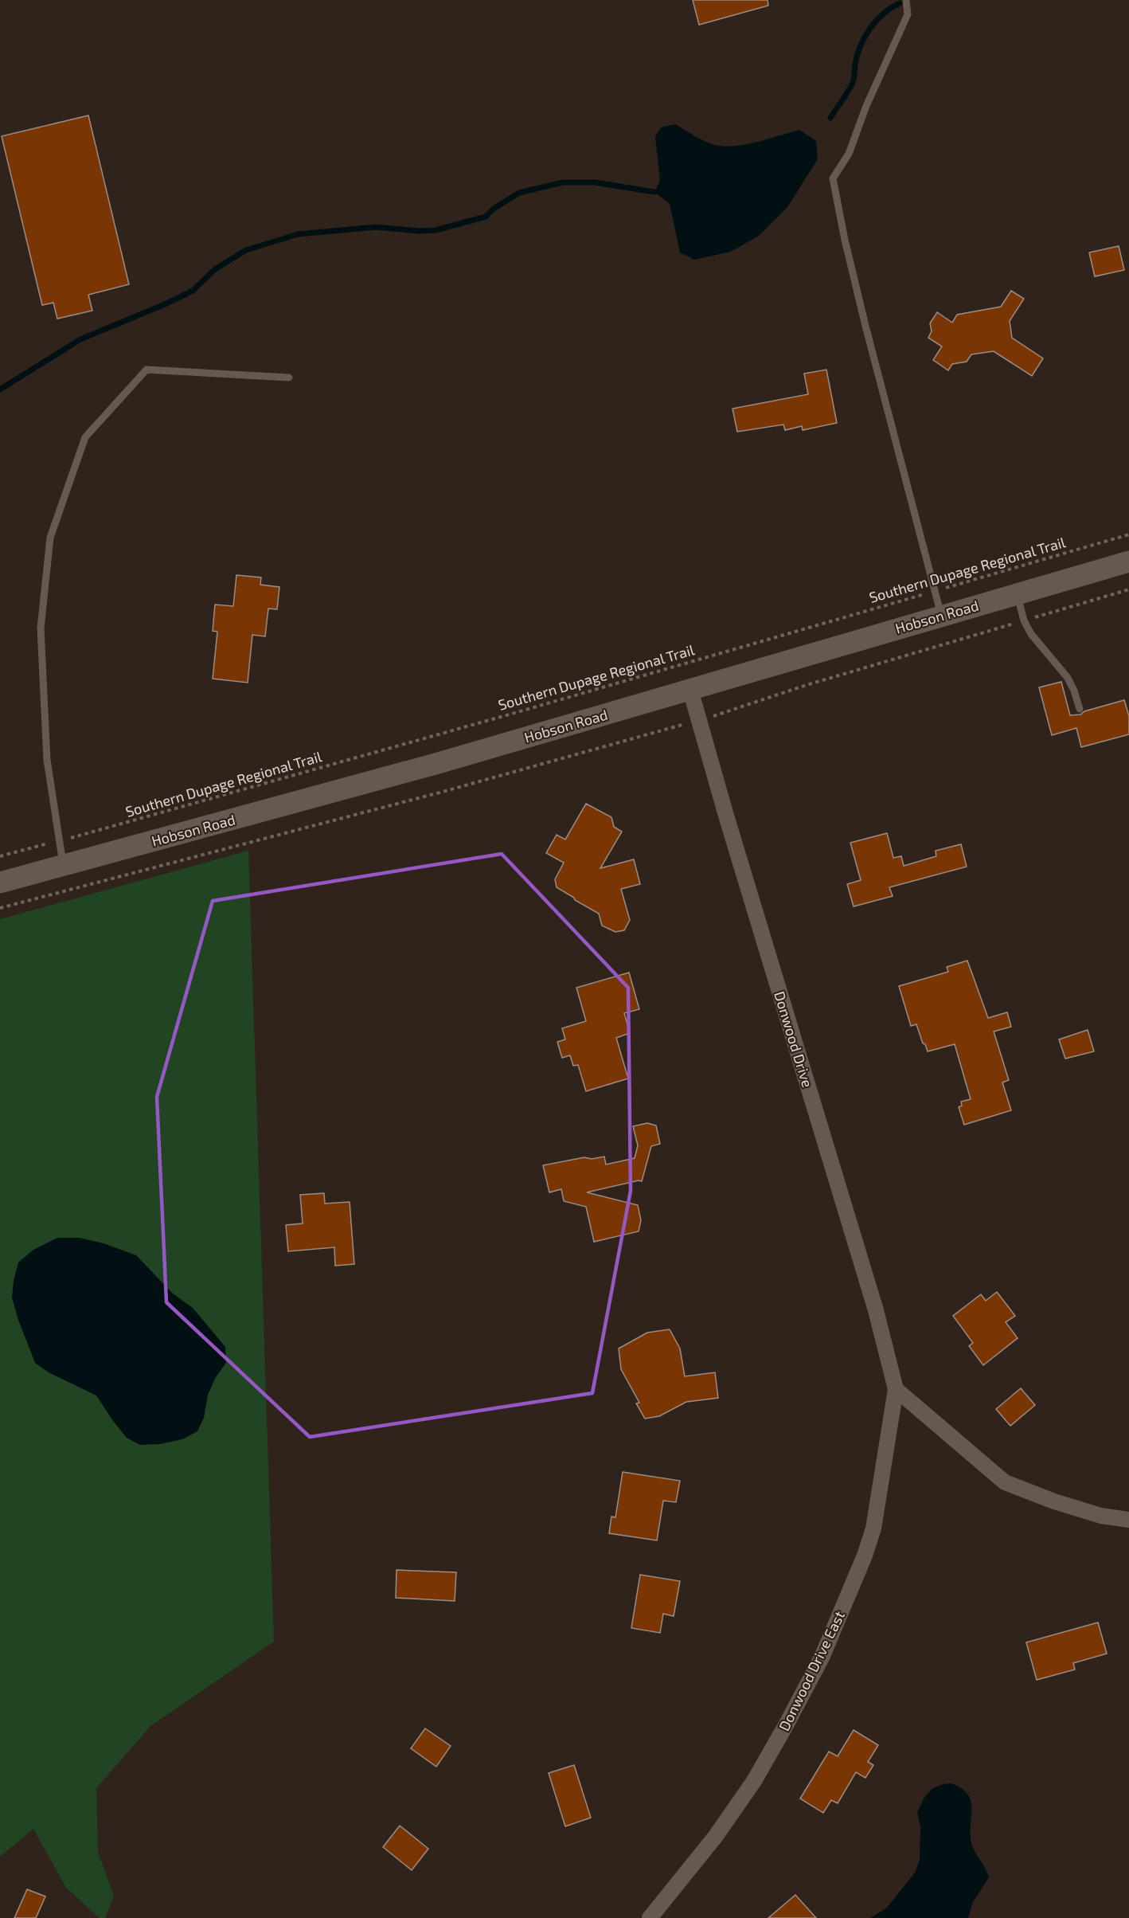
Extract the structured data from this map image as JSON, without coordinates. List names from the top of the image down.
{
  "streets": {
    "main road": ["Hobson Road"],
    "street": ["Donwood Drive", "Donwood Drive East"],
    "path": ["Southern Dupage Regional Trail"]
  },
  "crossings": [
    ["Hobson Road", "Donwood Drive"],
    ["Donwood Drive", "Donwood Drive East"]
  ]
}
